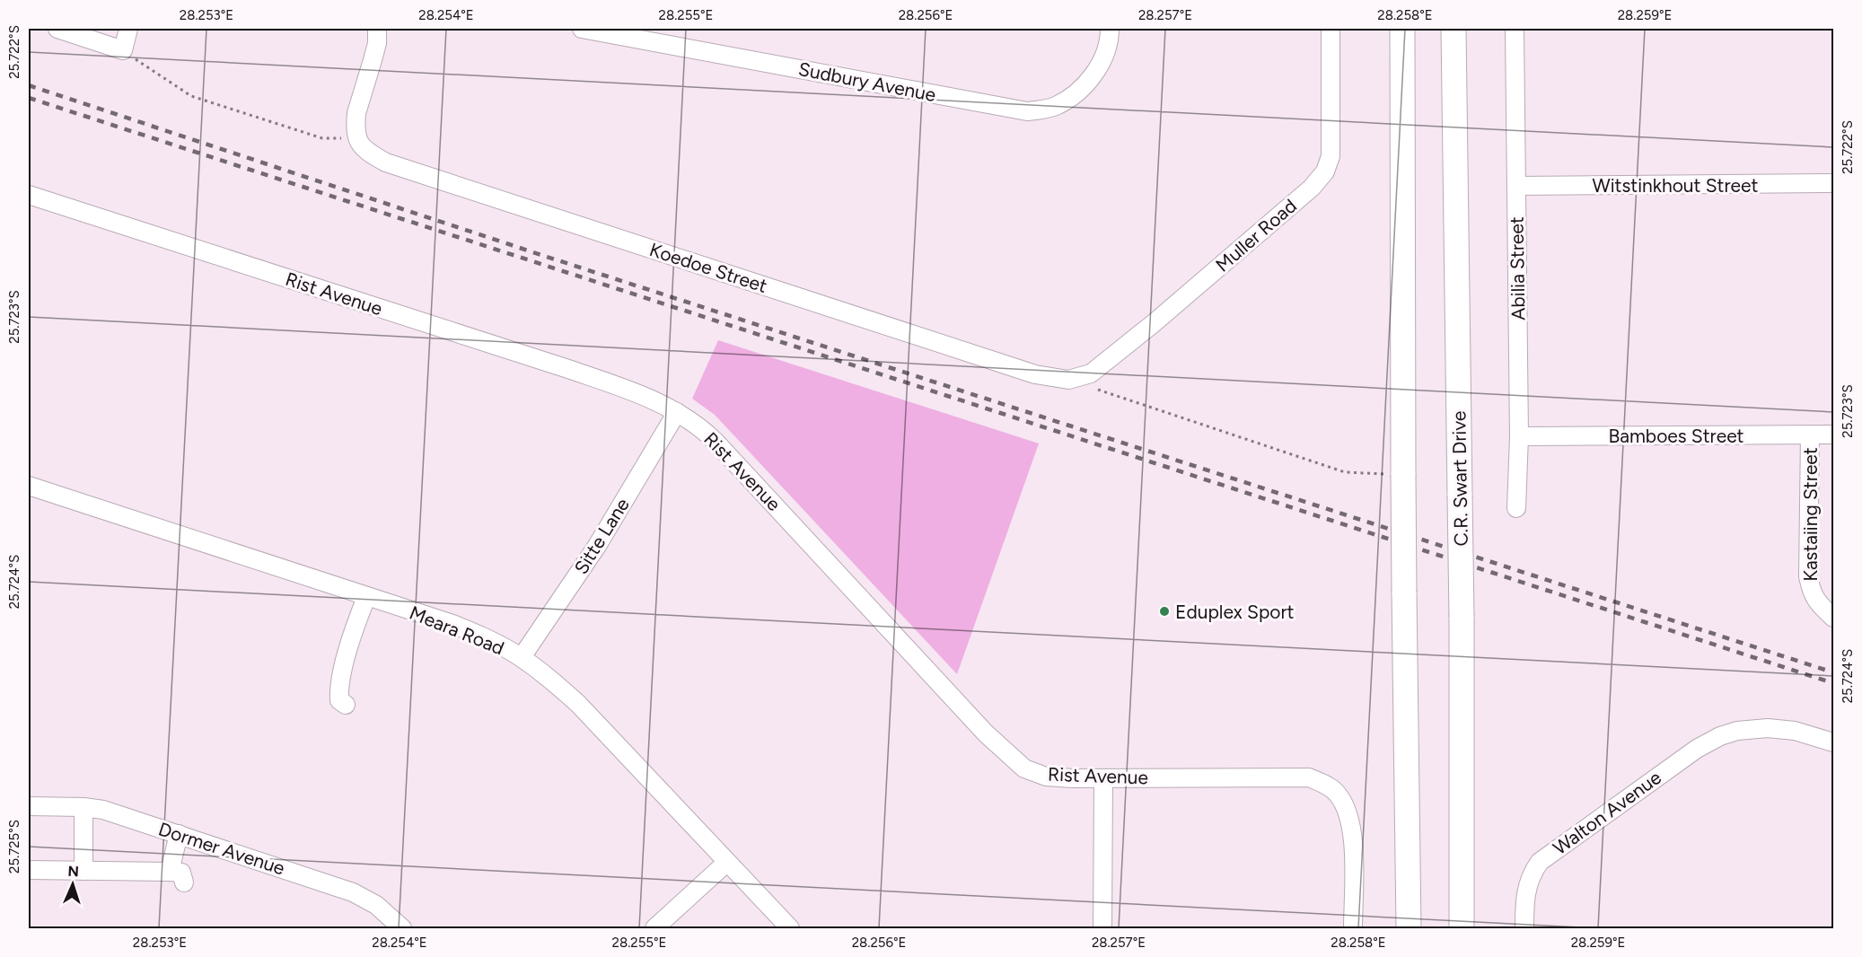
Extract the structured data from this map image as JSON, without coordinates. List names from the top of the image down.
{
  "streets": {
    "main road": ["C.R. Swart Drive"],
    "street": [
      "Sudbury Avenue",
      "Witstinkhout Street",
      "Muller Road",
      "Koedoe Street",
      "Abilia Street",
      "Rist Avenue",
      "Bamboes Street",
      "Kastaiing Street",
      "Sitte Lane",
      "Meara Road",
      "Walton Avenue",
      "Dormer Avenue"
    ]
  },
  "crossings": [
    ["Witstinkhout Street", "Abilia Street"],
    ["Muller Road", "Koedoe Street"],
    ["Abilia Street", "Bamboes Street"],
    ["Rist Avenue", "Sitte Lane"],
    ["Bamboes Street", "Kastaiing Street"],
    ["Sitte Lane", "Meara Road"]
  ],
  "places": ["Eduplex Sport"],
  "north": "top",
  "coordinates": [
    "28.253°E",
    "28.254°E",
    "28.255°E",
    "28.256°E",
    "28.257°E",
    "28.258°E",
    "28.259°E",
    "25.722°S",
    "25.723°S",
    "25.724°S",
    "25.725°S"
  ]
}
